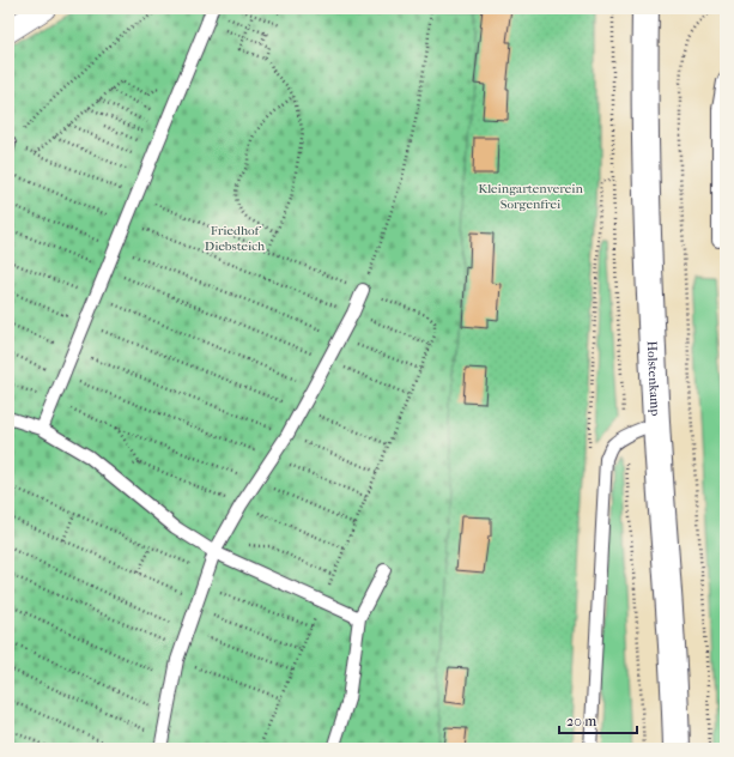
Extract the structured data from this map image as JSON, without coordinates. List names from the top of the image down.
{
  "streets": {
    "main road": ["Holstenkamp"]
  },
  "parks": ["Kleingartenverein Sorgenfrei", "Friedhof Diebsteich"],
  "scale_bar": "20 m"
}
